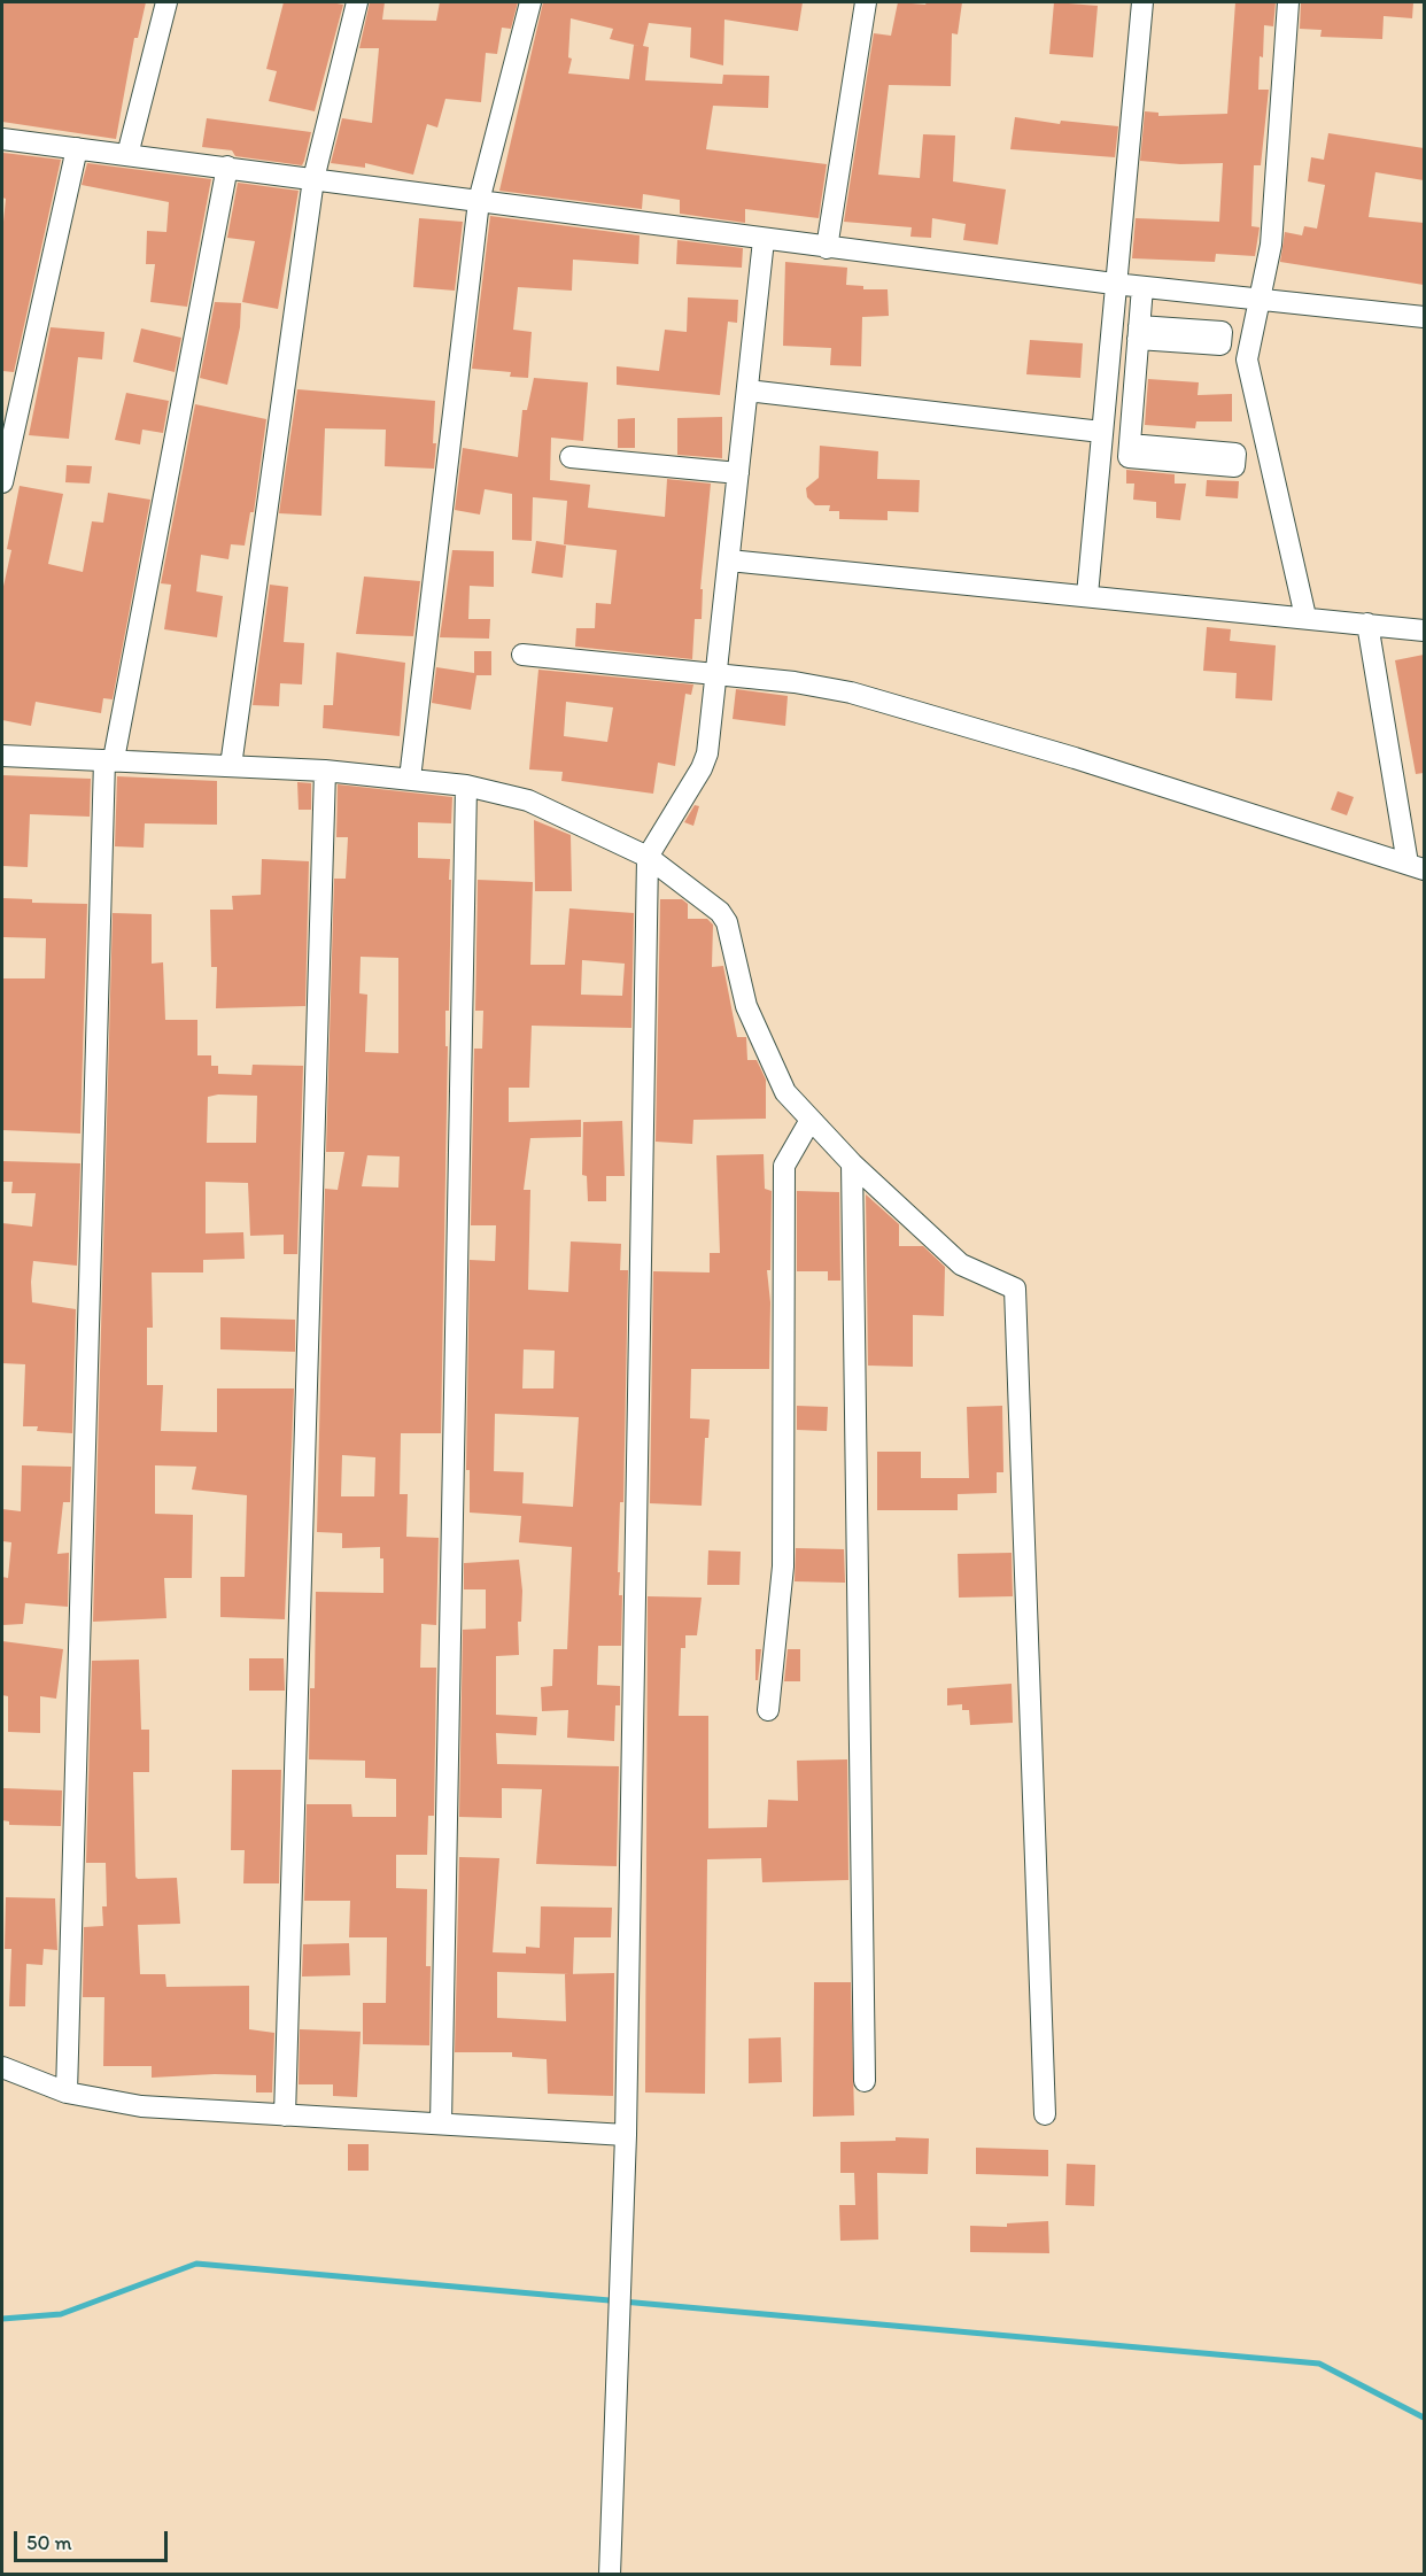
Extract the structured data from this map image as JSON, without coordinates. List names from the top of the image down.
{
  "scale_bar": "50 m"
}
